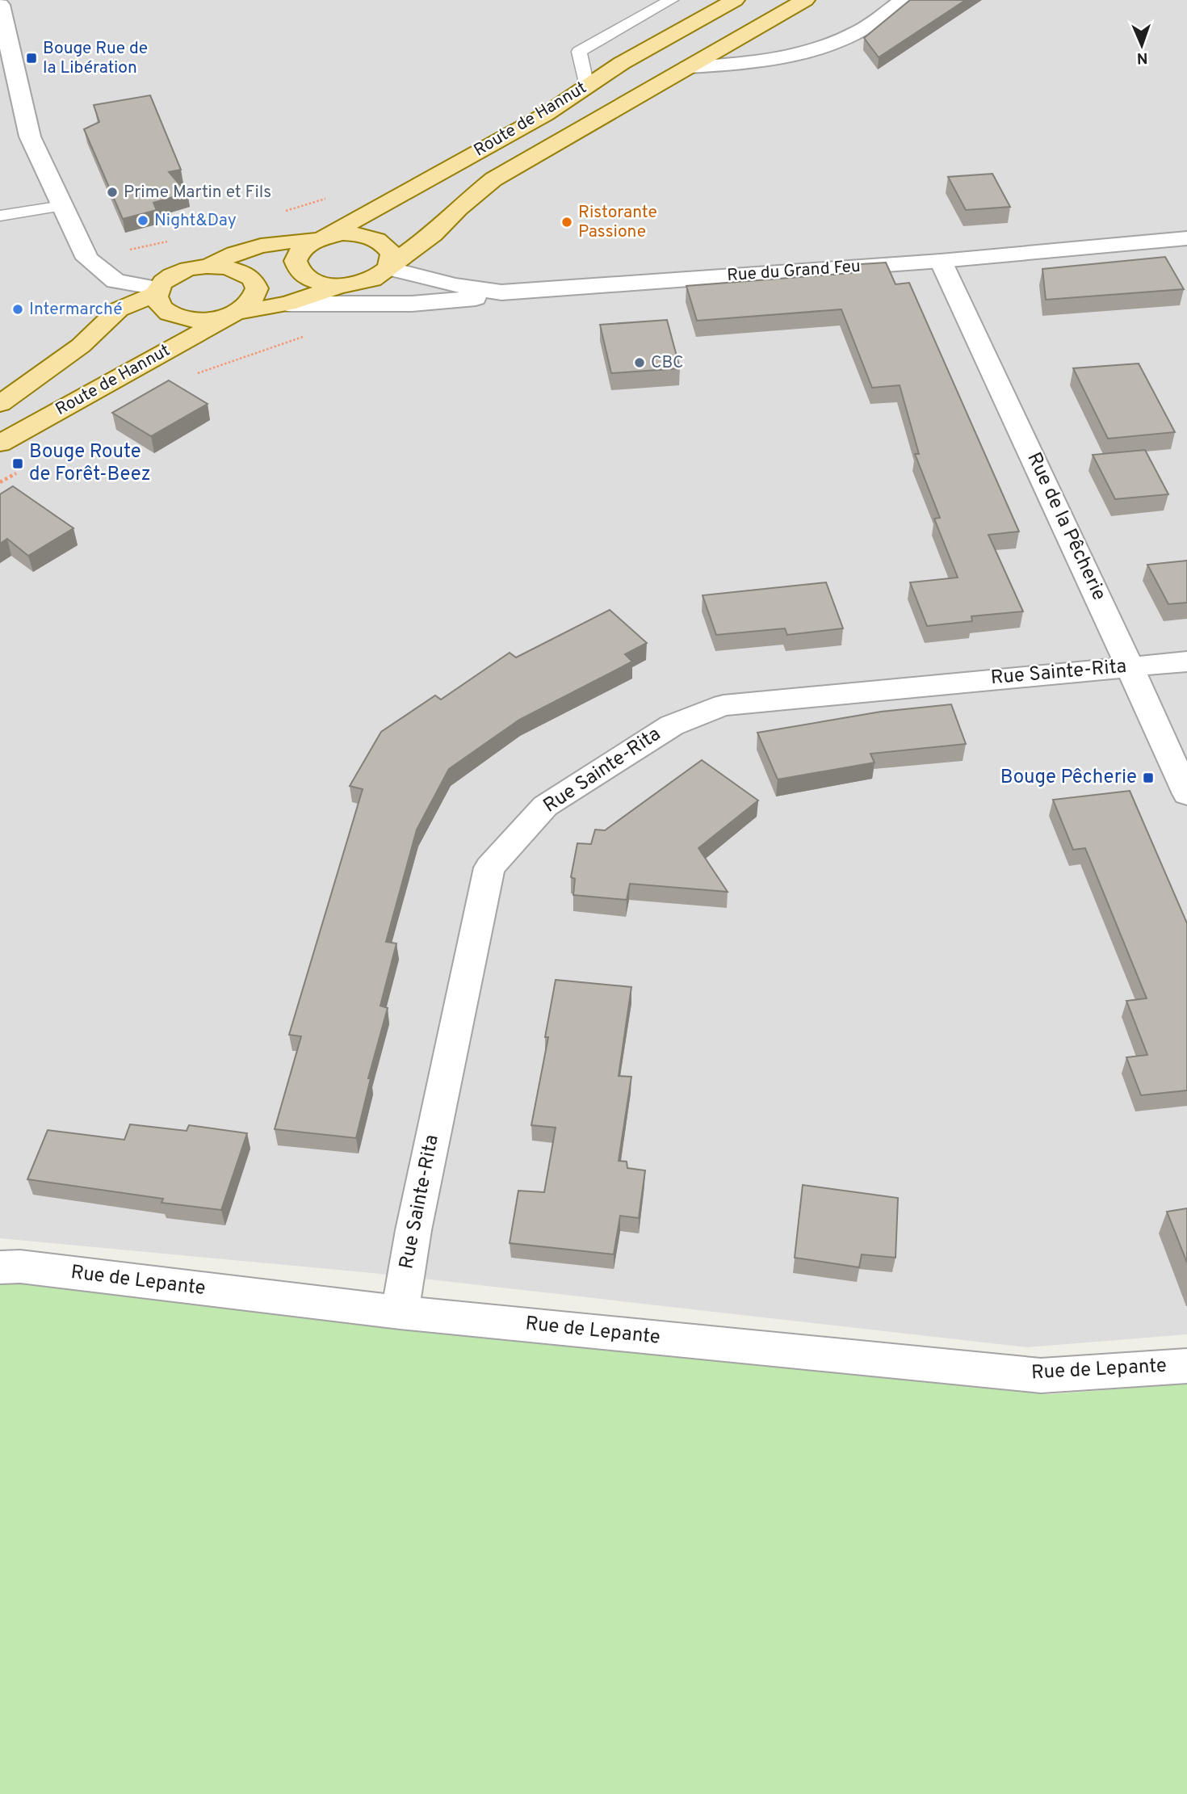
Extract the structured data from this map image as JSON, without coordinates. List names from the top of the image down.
{
  "streets": {
    "main road": ["Route de Hannut"],
    "street": [
      "Rue du Grand Feu",
      "Rue de la Pêcherie",
      "Rue Sainte-Rita",
      "Rue de Lepante"
    ]
  },
  "crossings": [
    ["Route de Hannut", "Rue du Grand Feu"],
    ["Rue du Grand Feu", "Rue de la Pêcherie"],
    ["Rue de la Pêcherie", "Rue Sainte-Rita"],
    ["Rue Sainte-Rita", "Rue de Lepante"]
  ],
  "places": {
    "transit": ["Bouge Rue de la Libération", "Bouge Route de Forêt-Beez", "Bouge Pêcherie"],
    "other": [
      "Prime Martin et Fils",
      "Night&Day",
      "Ristorante Passione",
      "Intermarché",
      "CBC"
    ]
  },
  "north": "bottom"
}
